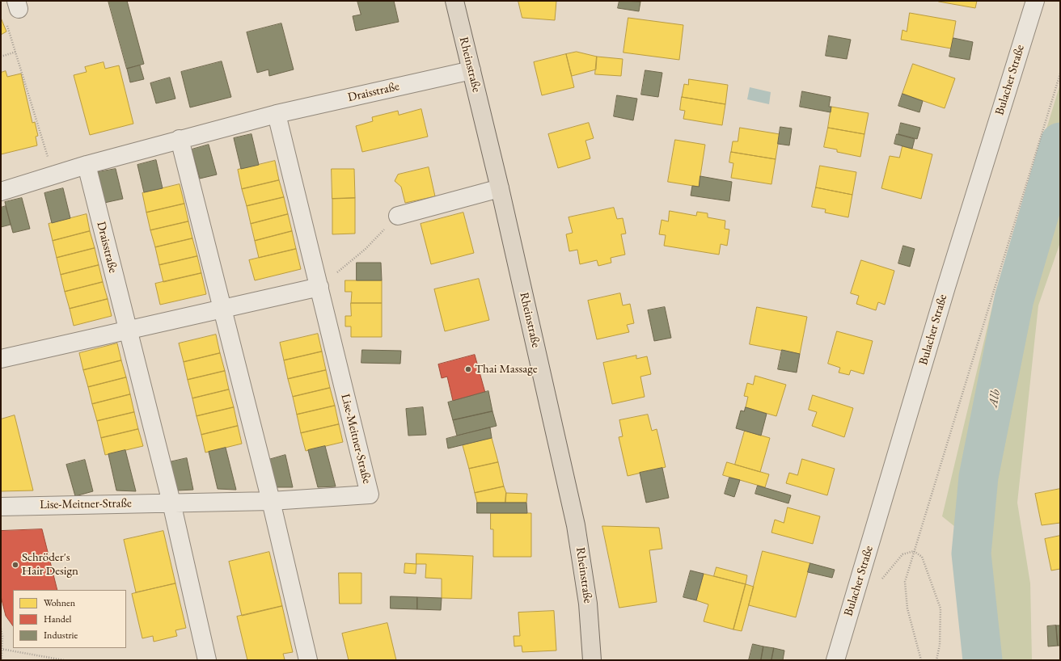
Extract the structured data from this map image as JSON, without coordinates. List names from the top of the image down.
{
  "streets": {
    "main road": ["Rheinstraße"],
    "street": ["Bulacher Straße", "Draisstraße", "Lise-Meitner-Straße"]
  },
  "crossings": [
    ["Rheinstraße", "Draisstraße"]
  ],
  "water": ["Alb"],
  "places": ["Thai Massage", "Schröder's Hair Design"],
  "legend": ["Wohnen", "Handel", "Industrie"]
}
